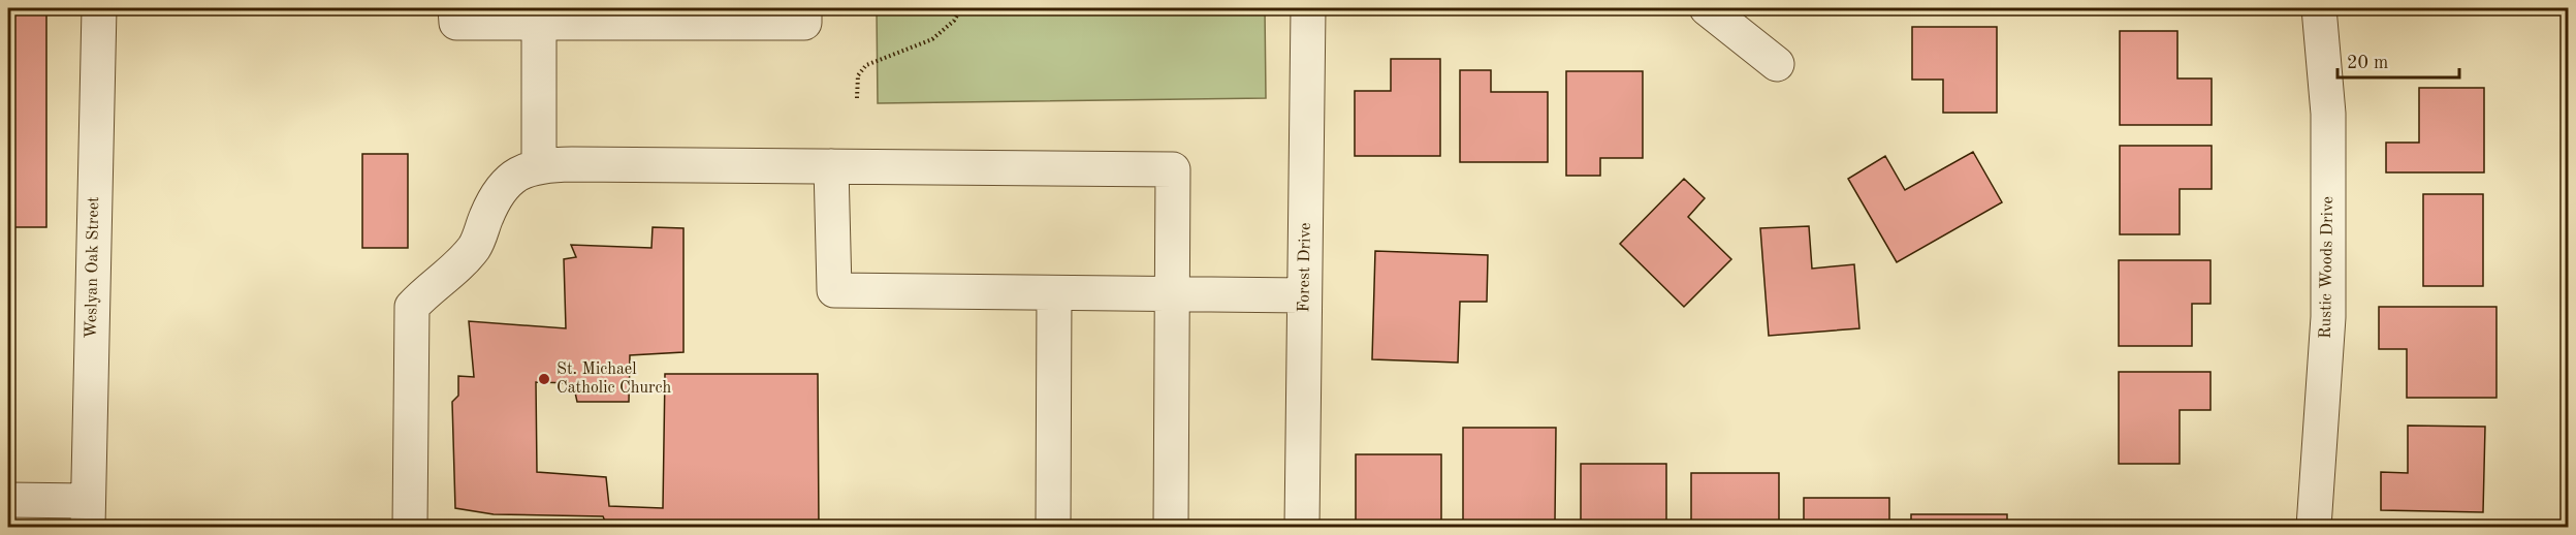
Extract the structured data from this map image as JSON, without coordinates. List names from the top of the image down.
{
  "streets": {
    "street": ["Weslyan Oak Street", "Forest Drive", "Rustic Woods Drive"]
  },
  "places": ["St. Michael Catholic Church"],
  "scale_bar": "20 m"
}
